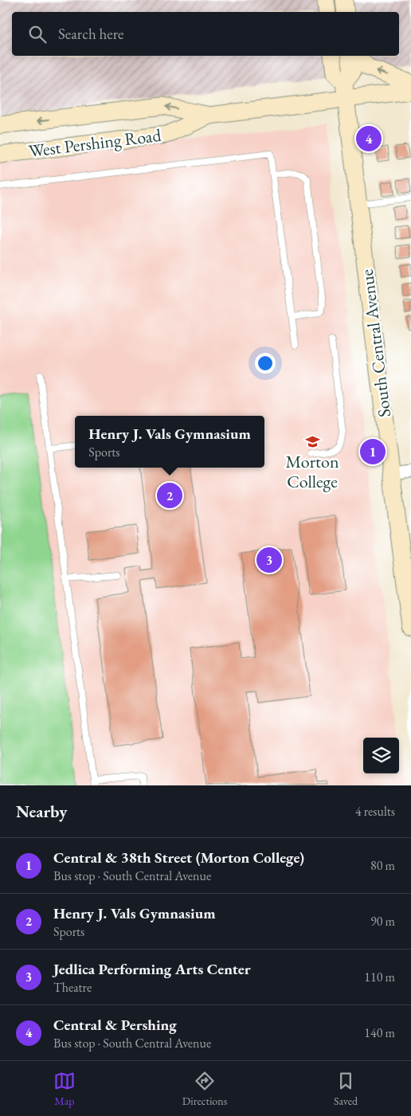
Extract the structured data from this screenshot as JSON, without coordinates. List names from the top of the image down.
{
  "streets": {
    "main road": ["West Pershing Road", "South Central Avenue"]
  },
  "crossings": [
    ["West Pershing Road", "South Central Avenue"]
  ],
  "places": {
    "school or university": ["Morton College"]
  },
  "page": {
    "search": "Search here",
    "pins": [
      "4",
      "1",
      "2",
      "3"
    ],
    "popup": ["Henry J. Vals Gymnasium", "Sports"],
    "heading": ["Nearby", "4 results"],
    "list": [
      {
        "mark": "1",
        "name": "Central & 38th Street (Morton College)",
        "note": "Bus stop · South Central Avenue",
        "value": "80 m"
      },
      {
        "mark": "2",
        "name": "Henry J. Vals Gymnasium",
        "note": "Sports",
        "value": "90 m"
      },
      {
        "mark": "3",
        "name": "Jedlica Performing Arts Center",
        "note": "Theatre",
        "value": "110 m"
      },
      {
        "mark": "4",
        "name": "Central & Pershing",
        "note": "Bus stop · South Central Avenue",
        "value": "140 m"
      }
    ],
    "nav": ["Map", "Directions", "Saved"]
  }
}
